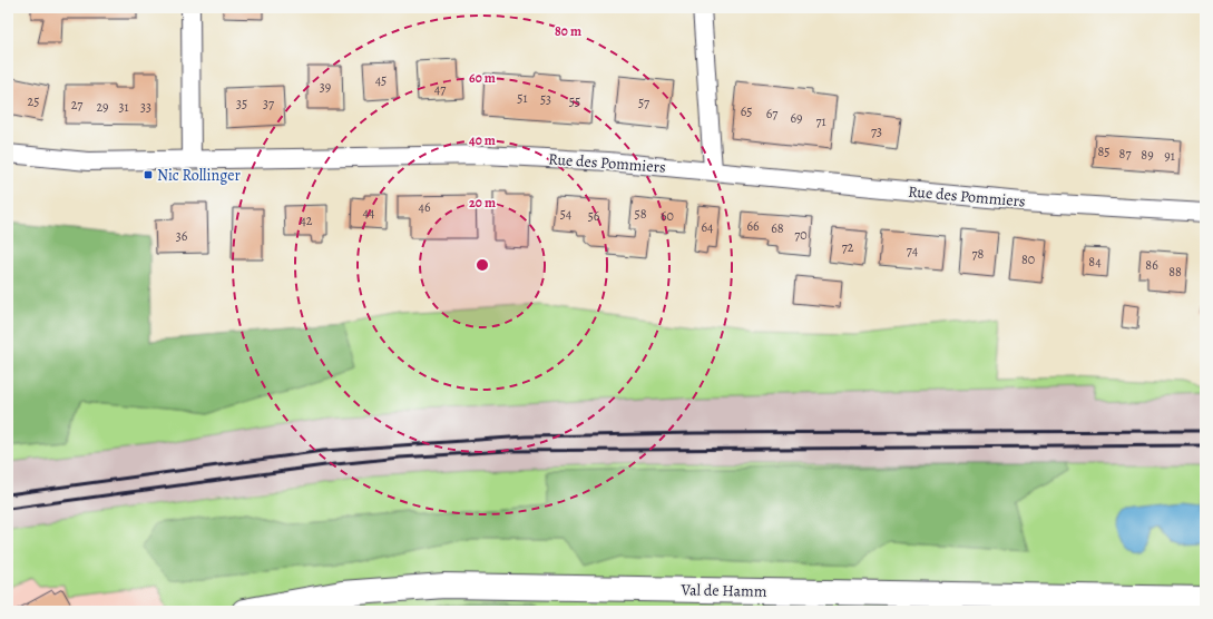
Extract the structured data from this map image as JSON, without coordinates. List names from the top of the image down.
{
  "streets": {
    "main road": ["Val de Hamm"],
    "street": ["Rue des Pommiers"]
  },
  "places": {
    "transit": ["Nic Rollinger"]
  },
  "house_numbers": [
    "45",
    "39",
    "47",
    "51",
    "53",
    "25",
    "55",
    "57",
    "35",
    "37",
    "27",
    "29",
    "31",
    "33",
    "65",
    "67",
    "69",
    "71",
    "73",
    "85",
    "87",
    "89",
    "91",
    "46",
    "44",
    "54",
    "58",
    "56",
    "60",
    "42",
    "66",
    "64",
    "68",
    "70",
    "36",
    "72",
    "74",
    "78",
    "80",
    "84",
    "86",
    "88"
  ],
  "rings": [
    "80 m",
    "60 m",
    "40 m",
    "20 m"
  ]
}
